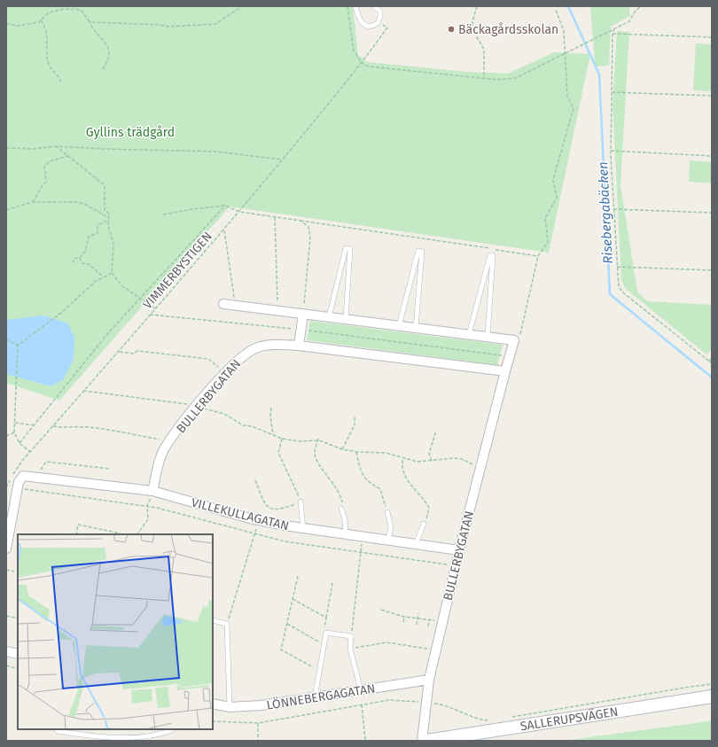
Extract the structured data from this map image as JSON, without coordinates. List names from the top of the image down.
{
  "streets": {
    "main road": ["SALLERUPSVÄGEN"],
    "street": ["BULLERBYGATAN", "VILLEKULLAGATAN", "LÖNNEBERGAGATAN"],
    "path": ["VIMMERBYSTIGEN"]
  },
  "crossings": [
    ["BULLERBYGATAN", "VILLEKULLAGATAN"],
    ["BULLERBYGATAN", "LÖNNEBERGAGATAN"]
  ],
  "water": ["Risebergabäcken"],
  "parks": ["Gyllins trädgård"],
  "places": ["Bäckagårdsskolan"]
}
